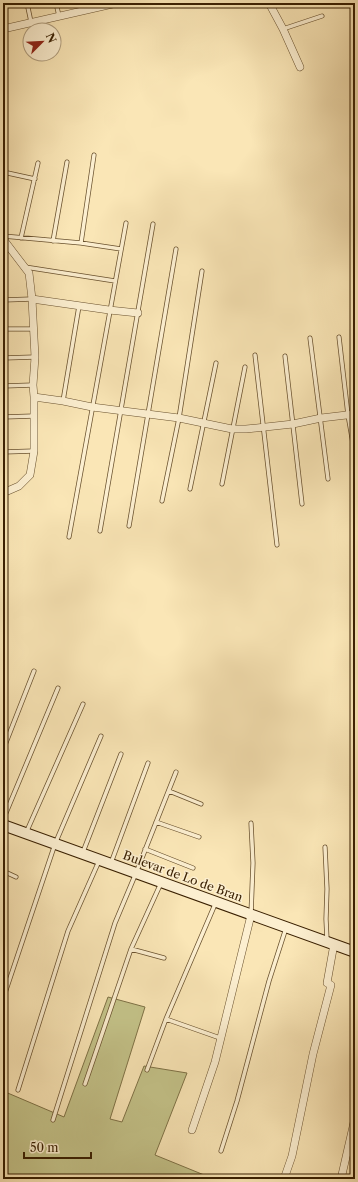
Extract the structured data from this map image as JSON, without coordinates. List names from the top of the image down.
{
  "streets": {
    "street": ["Bulevar de Lo de Bran"]
  },
  "scale_bar": "50 m",
  "north": "top right"
}
